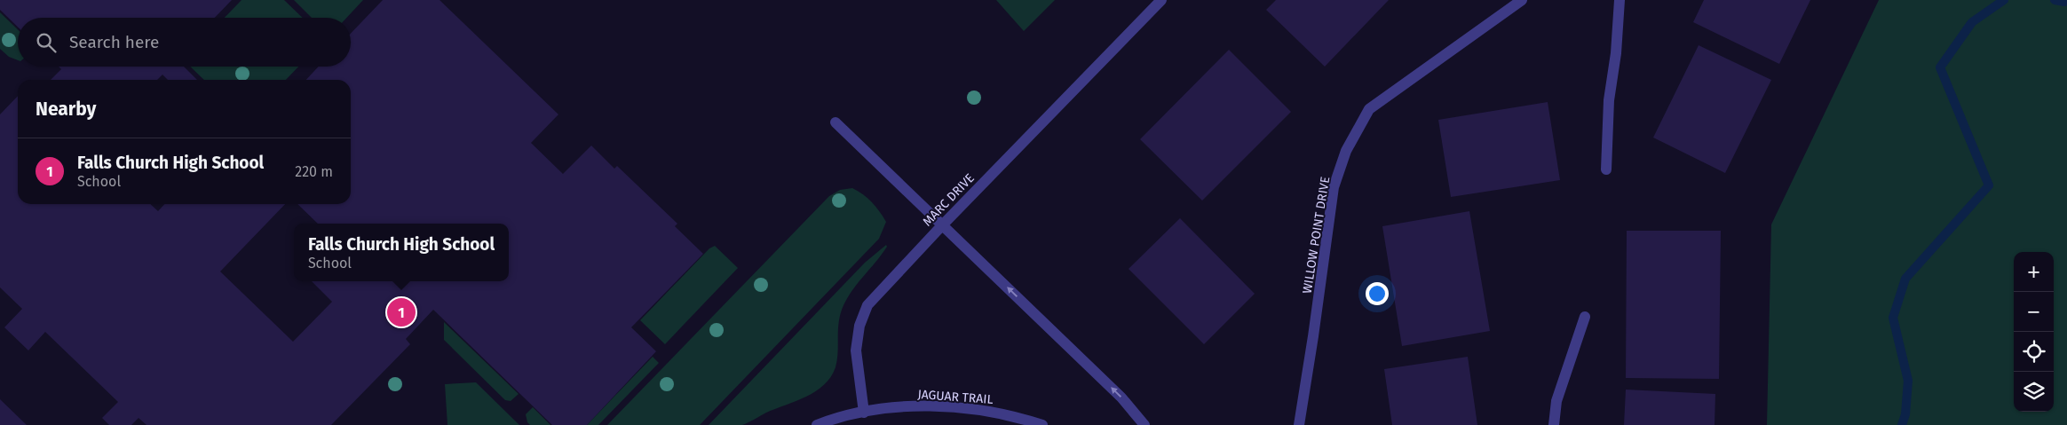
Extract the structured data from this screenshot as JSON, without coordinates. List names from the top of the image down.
{
  "streets": {
    "street": ["MARC DRIVE", "WILLOW POINT DRIVE", "JAGUAR TRAIL"]
  },
  "crossings": [
    ["MARC DRIVE", "JAGUAR TRAIL"]
  ],
  "page": {
    "search": "Search here",
    "heading": "Nearby",
    "list": [
      {
        "mark": "1",
        "name": "Falls Church High School",
        "note": "School",
        "value": "220 m"
      }
    ],
    "popup": ["Falls Church High School", "School"],
    "map_buttons": ["+", "−"],
    "pins": "1"
  }
}
